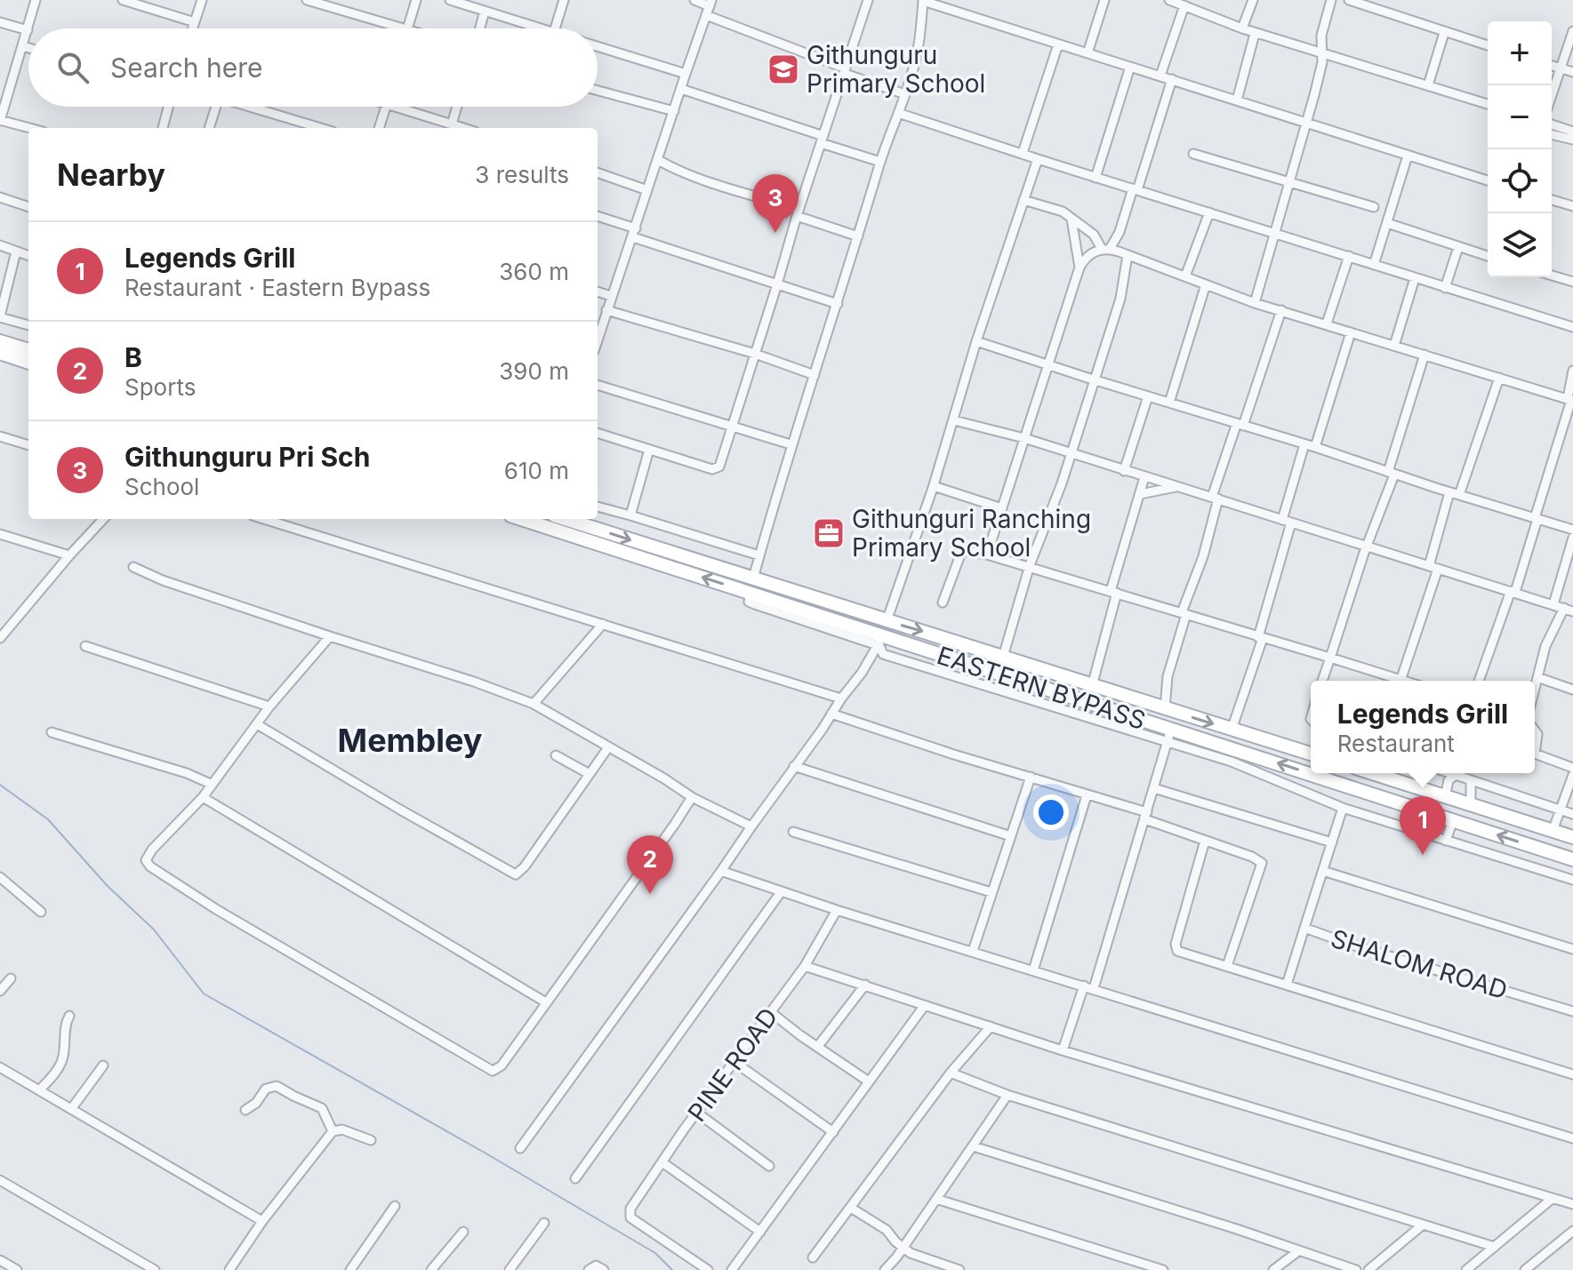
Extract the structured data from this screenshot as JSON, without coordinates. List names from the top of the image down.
{
  "streets": {
    "main road": ["EASTERN BYPASS"],
    "street": ["SHALOM ROAD", "PINE ROAD"]
  },
  "districts": ["Membley"],
  "places": {
    "school or university": ["Githunguru Primary School"],
    "office": ["Githunguri Ranching Primary School"]
  },
  "page": {
    "map_buttons": ["+", "−"],
    "search": "Search here",
    "heading": ["Nearby", "3 results"],
    "pins": ["3", "1", "2"],
    "list": [
      {
        "mark": "1",
        "name": "Legends Grill",
        "note": "Restaurant · Eastern Bypass",
        "value": "360 m"
      },
      {
        "mark": "2",
        "name": "B",
        "note": "Sports",
        "value": "390 m"
      },
      {
        "mark": "3",
        "name": "Githunguru Pri Sch",
        "note": "School",
        "value": "610 m"
      }
    ],
    "popup": ["Legends Grill", "Restaurant"]
  }
}
